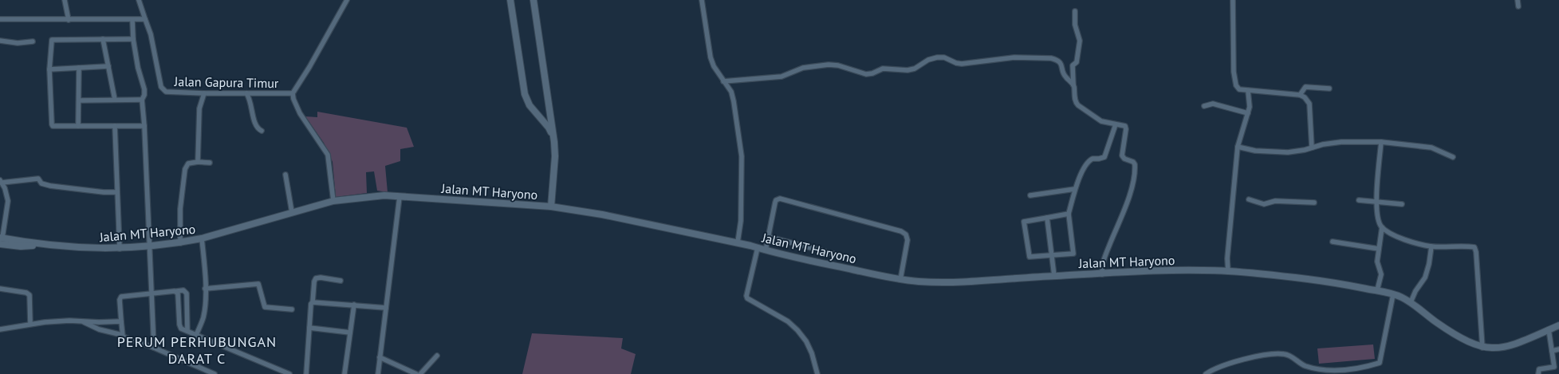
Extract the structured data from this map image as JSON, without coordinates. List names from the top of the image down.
{
  "streets": {
    "main road": ["Jalan MT Haryono"],
    "street": ["Jalan Gapura Timur"]
  },
  "districts": ["PERUM PERHUBUNGAN DARAT C"]
}
